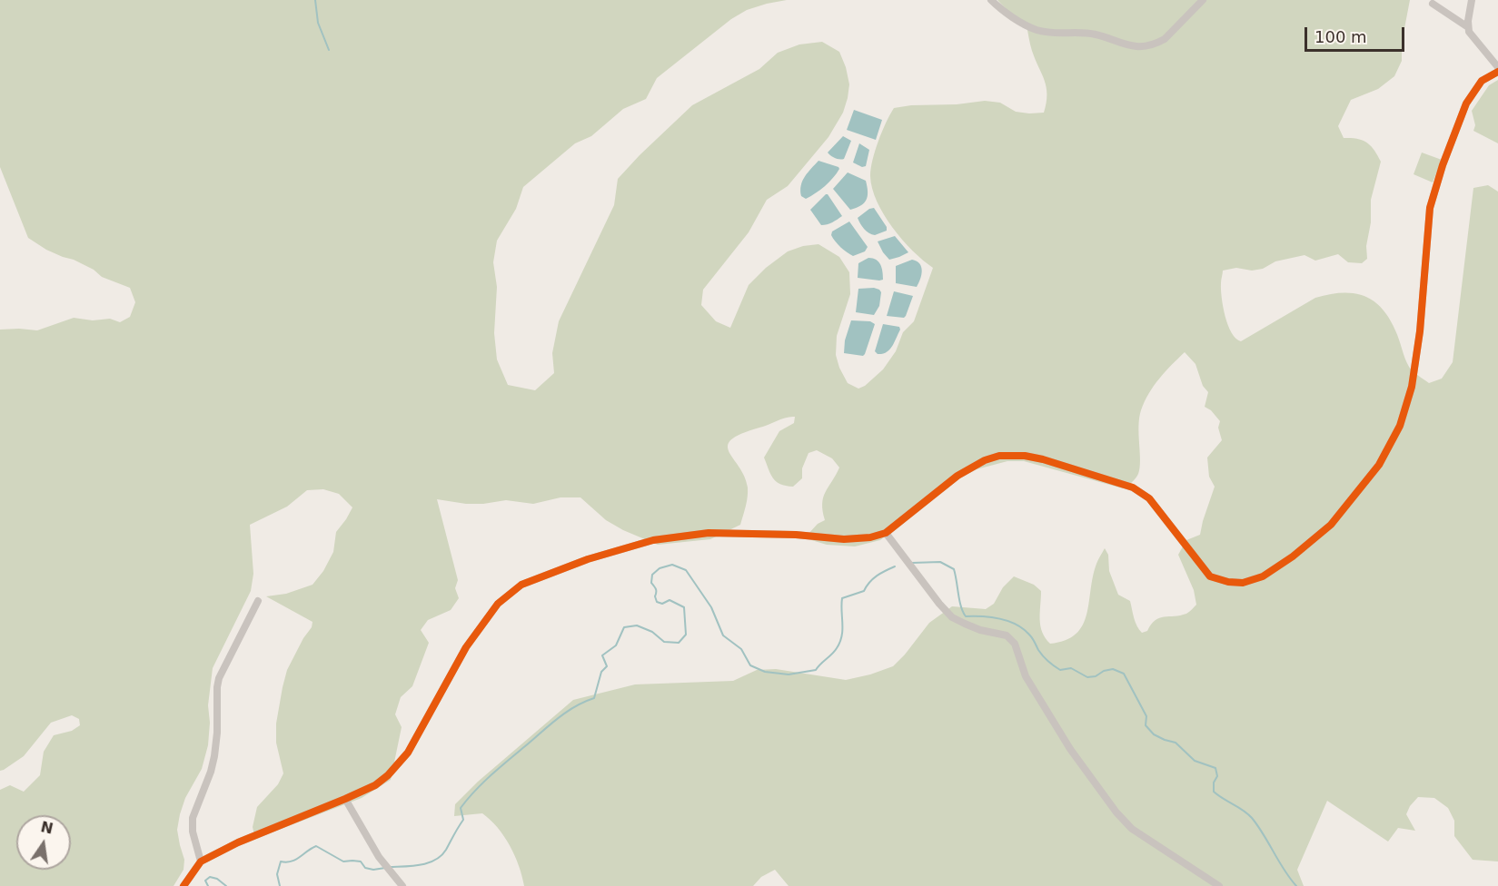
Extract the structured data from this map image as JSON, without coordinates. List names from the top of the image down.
{
  "scale_bar": "100 m",
  "north": "top"
}
